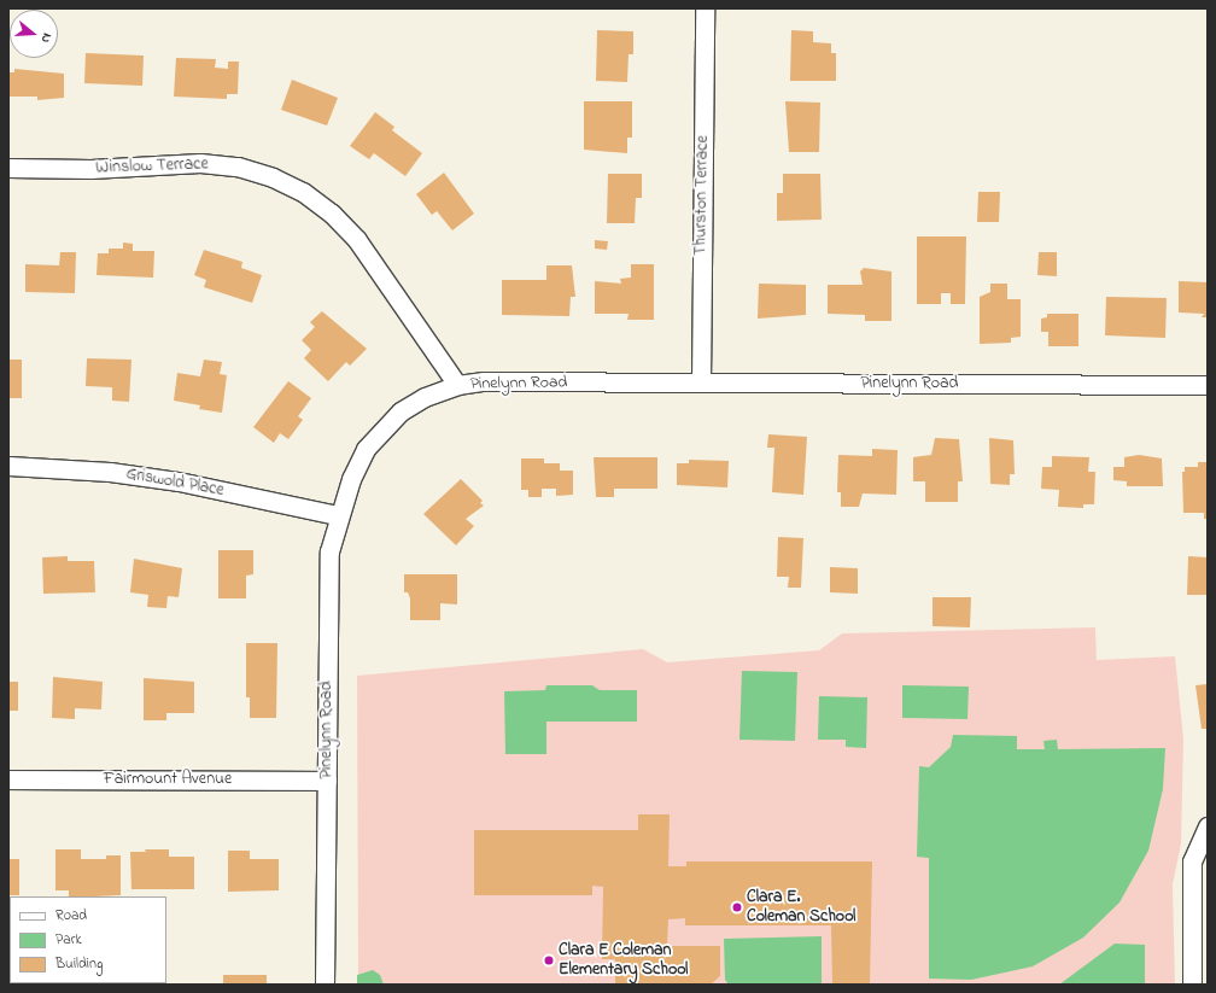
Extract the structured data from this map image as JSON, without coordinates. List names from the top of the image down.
{
  "streets": {
    "street": [
      "Winslow Terrace",
      "Thurston Terrace",
      "Pinelynn Road",
      "Griswold Place",
      "Fairmount Avenue"
    ]
  },
  "crossings": [
    ["Winslow Terrace", "Pinelynn Road"],
    ["Thurston Terrace", "Pinelynn Road"],
    ["Pinelynn Road", "Griswold Place"],
    ["Pinelynn Road", "Fairmount Avenue"]
  ],
  "places": ["Clara E. Coleman School", "Clara E Coleman Elementary School"],
  "legend": ["Road", "Park", "Building"],
  "north": "right"
}
